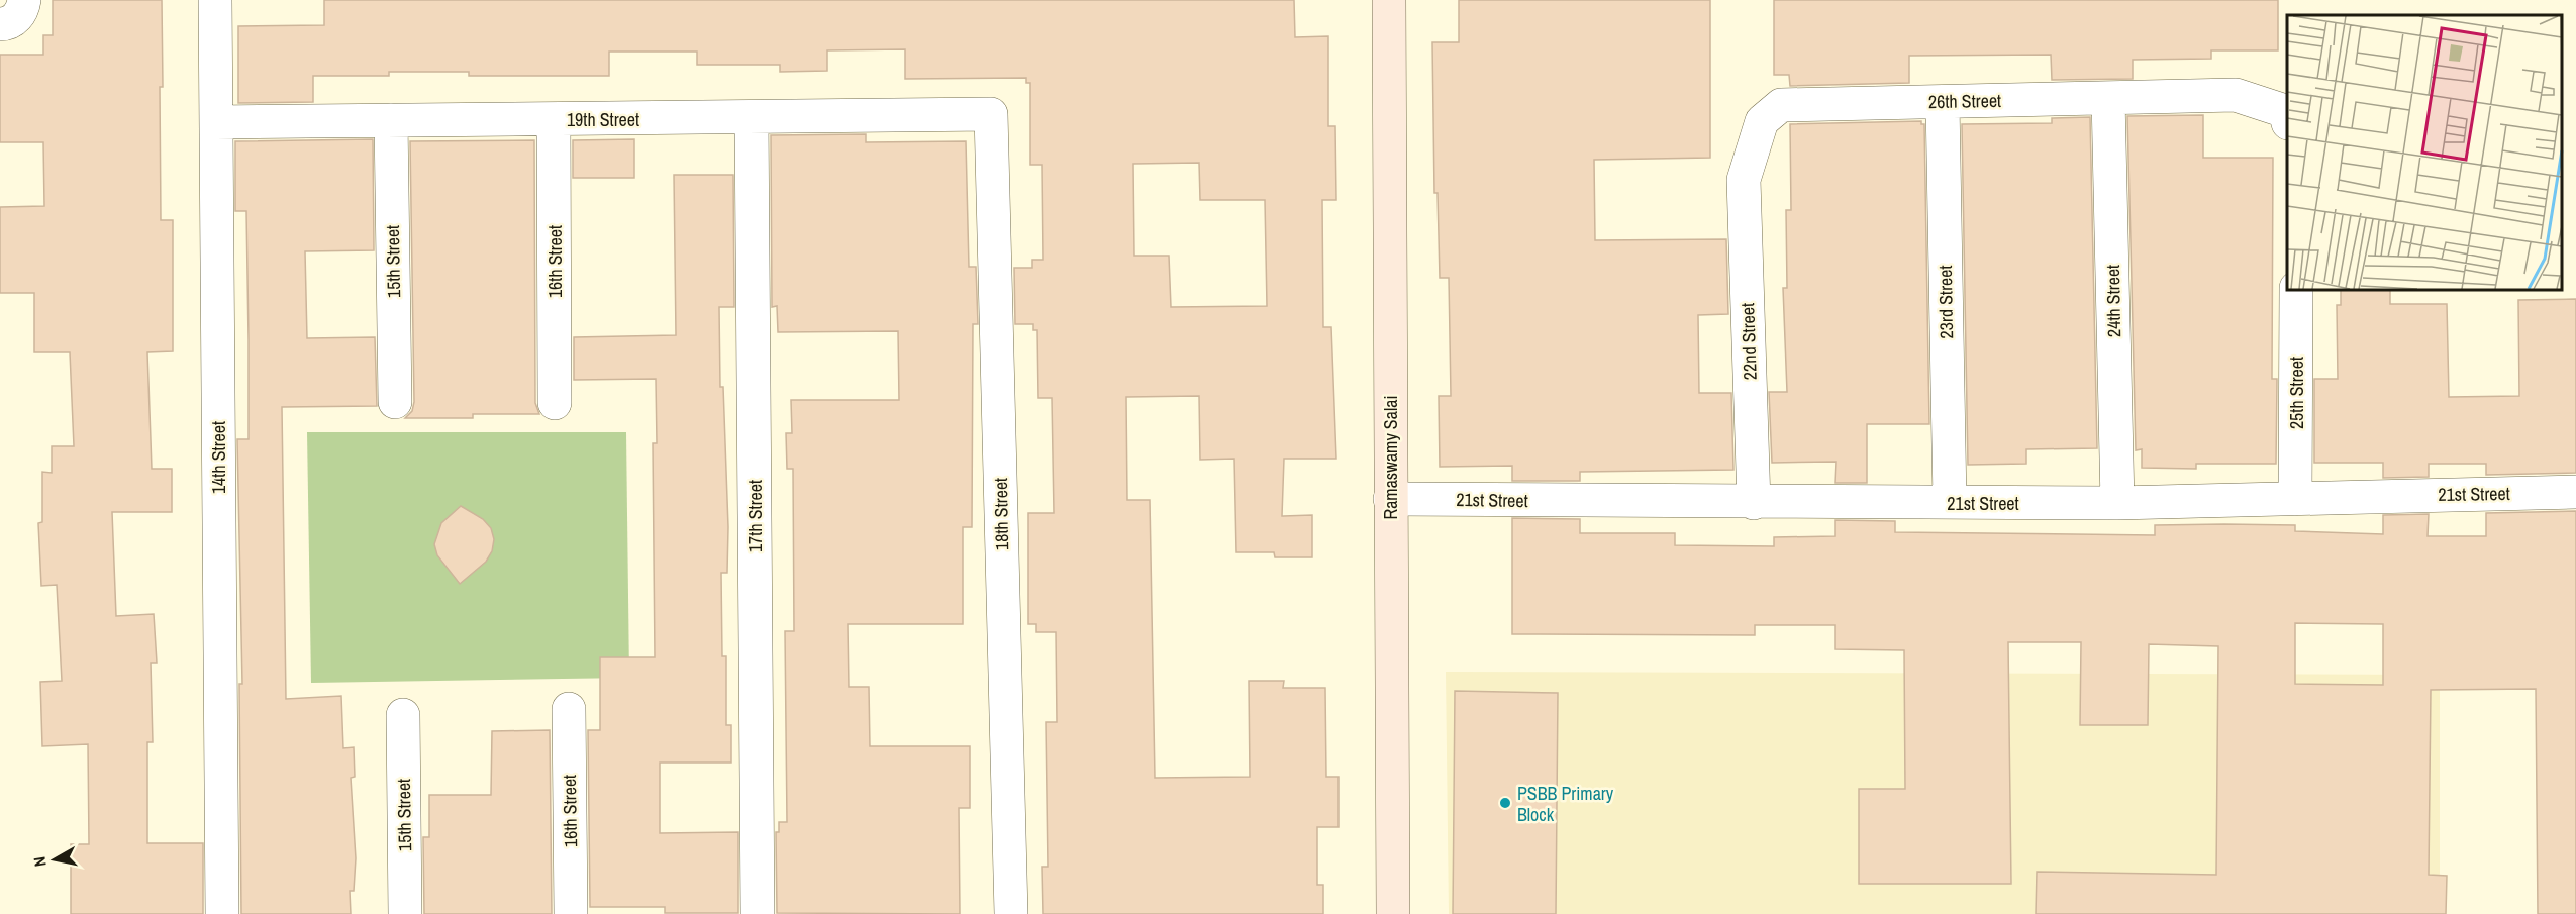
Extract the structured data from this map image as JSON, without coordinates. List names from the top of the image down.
{
  "streets": {
    "street": [
      "26th Street",
      "19th Street",
      "15th Street",
      "16th Street",
      "24th Street",
      "23rd Street",
      "22nd Street",
      "25th Street",
      "14th Street",
      "Ramaswamy Salai",
      "21st Street",
      "18th Street",
      "17th Street"
    ]
  },
  "crossings": [
    ["26th Street", "24th Street"],
    ["26th Street", "23rd Street"],
    ["26th Street", "22nd Street"],
    ["19th Street", "15th Street"],
    ["19th Street", "16th Street"],
    ["19th Street", "14th Street"],
    ["19th Street", "18th Street"],
    ["19th Street", "17th Street"],
    ["24th Street", "21st Street"],
    ["23rd Street", "21st Street"],
    ["22nd Street", "21st Street"],
    ["25th Street", "21st Street"],
    ["Ramaswamy Salai", "21st Street"]
  ],
  "places": ["PSBB Primary Block"],
  "north": "left"
}
